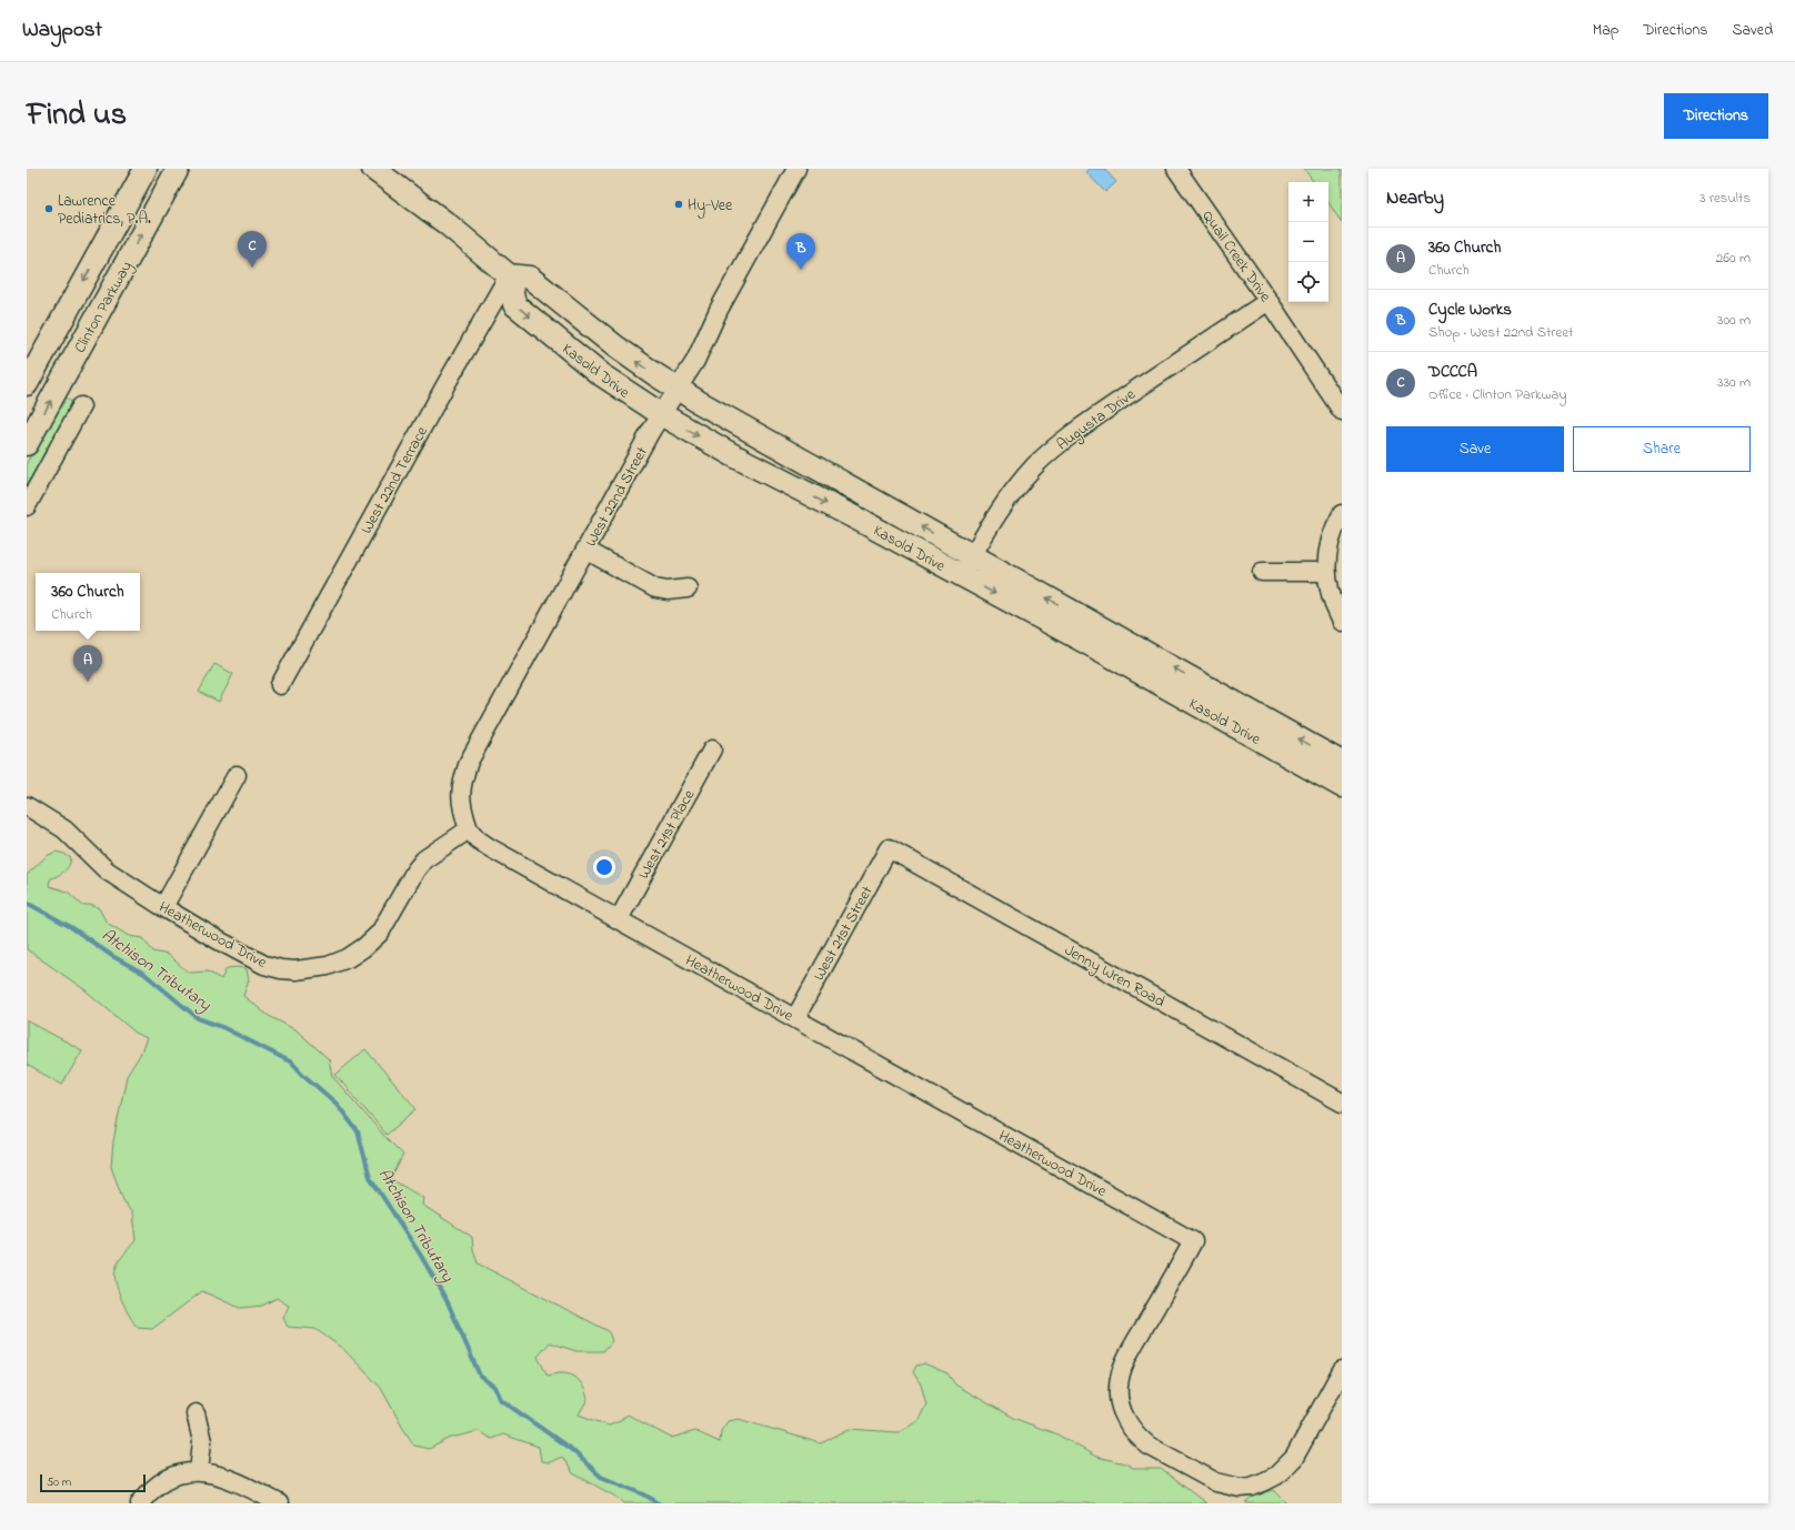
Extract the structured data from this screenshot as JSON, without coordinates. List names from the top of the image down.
{
  "streets": {
    "main road": ["Clinton Parkway", "Kasold Drive"],
    "street": [
      "Quail Creek Drive",
      "Augusta Drive",
      "West 22nd Terrace",
      "West 22nd Street",
      "West 21st Place",
      "West 21st Street",
      "Heatherwood Drive",
      "Jenny Wren Road"
    ]
  },
  "crossings": [
    ["Quail Creek Drive", "Augusta Drive"],
    ["Kasold Drive", "Augusta Drive"],
    ["Kasold Drive", "West 22nd Terrace"],
    ["Kasold Drive", "West 22nd Street"],
    ["West 22nd Street", "Heatherwood Drive"],
    ["West 21st Place", "Heatherwood Drive"],
    ["West 21st Street", "Heatherwood Drive"],
    ["West 21st Street", "Jenny Wren Road"]
  ],
  "water": ["Atchison Tributary"],
  "places": ["Hy-Vee", "Lawrence Pediatrics, P.A."],
  "scale_bar": "50 m",
  "page": {
    "header": "Waypost",
    "nav": ["Map", "Directions", "Saved"],
    "title": "Find us",
    "buttons": [
      "Directions",
      ["Save", "Share"]
    ],
    "heading": ["Nearby", "3 results"],
    "map_buttons": ["+", "−"],
    "list": [
      {
        "mark": "A",
        "name": "360 Church",
        "note": "Church",
        "value": "260 m"
      },
      {
        "mark": "B",
        "name": "Cycle Works",
        "note": "Shop · West 22nd Street",
        "value": "300 m"
      },
      {
        "mark": "C",
        "name": "DCCCA",
        "note": "Office · Clinton Parkway",
        "value": "330 m"
      }
    ],
    "pins": ["C", "B", "A"],
    "popup": ["360 Church", "Church"],
    "scale": "50 m"
  }
}
